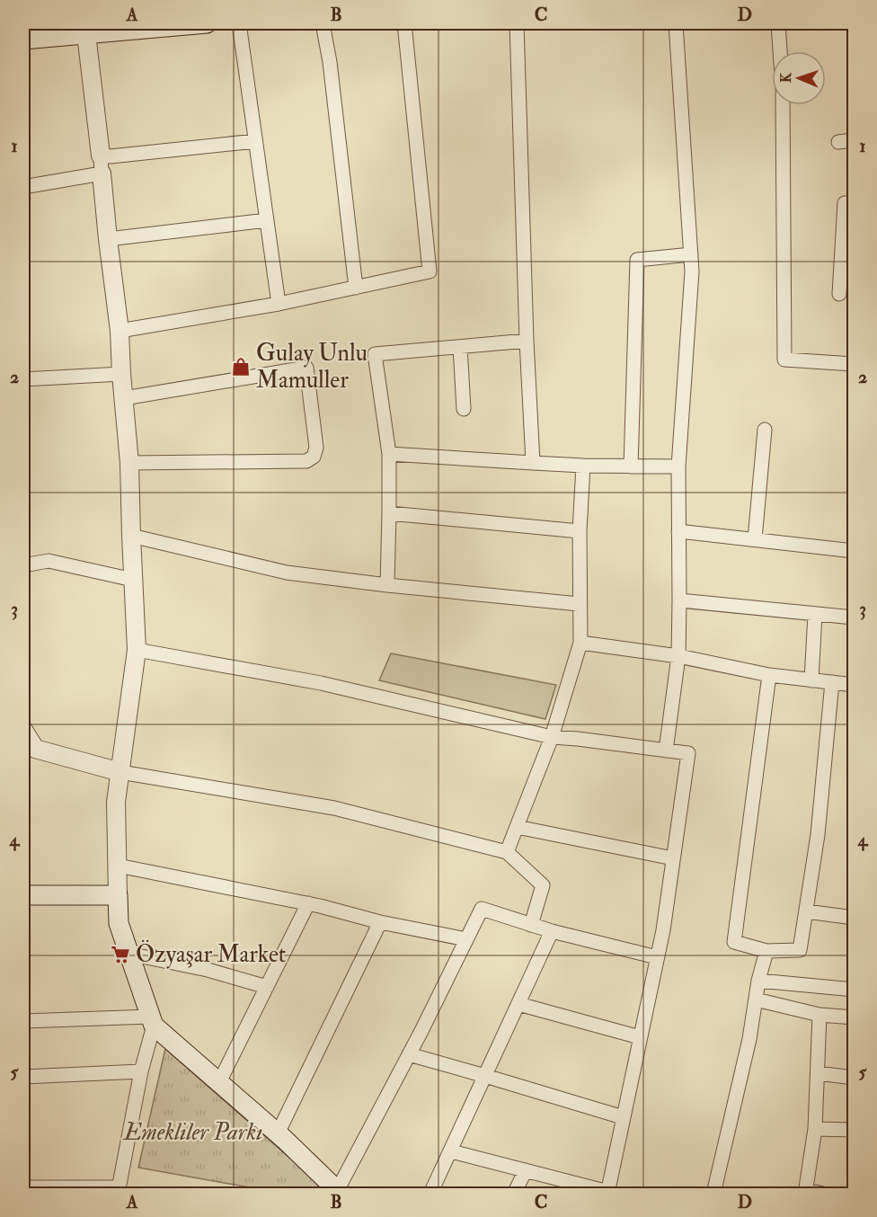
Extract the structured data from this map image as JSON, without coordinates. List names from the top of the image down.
{
  "parks": ["Emekliler Parkı"],
  "places": {
    "shop": ["Gulay Unlu Mamuller"],
    "supermarket": ["Özyaşar Market"]
  },
  "north": "left",
  "grid": {
    "columns": [
      "A",
      "B",
      "C",
      "D"
    ],
    "rows": [
      "1",
      "2",
      "3",
      "4",
      "5"
    ]
  }
}
